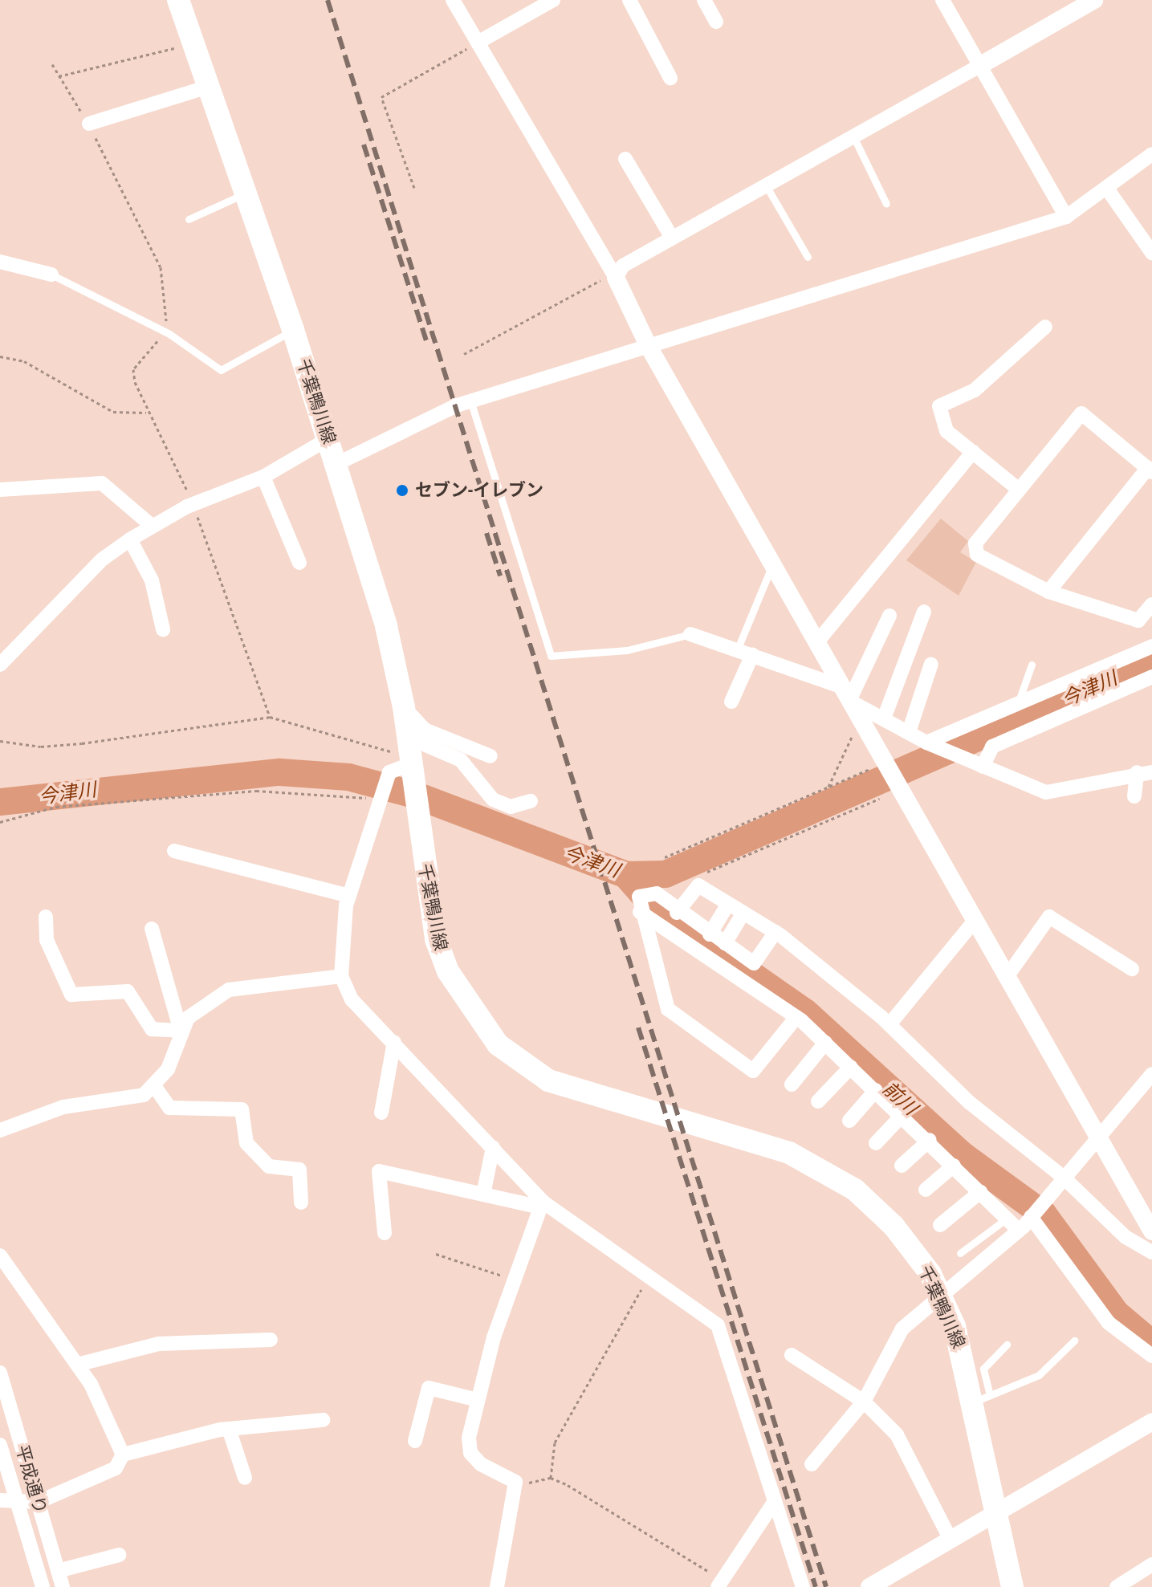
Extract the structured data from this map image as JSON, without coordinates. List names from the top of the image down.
{
  "streets": {
    "main road": ["千葉鴨川線"],
    "street": ["平成通り"]
  },
  "water": ["今津川", "前川"],
  "places": ["セブン-イレブン"]
}
